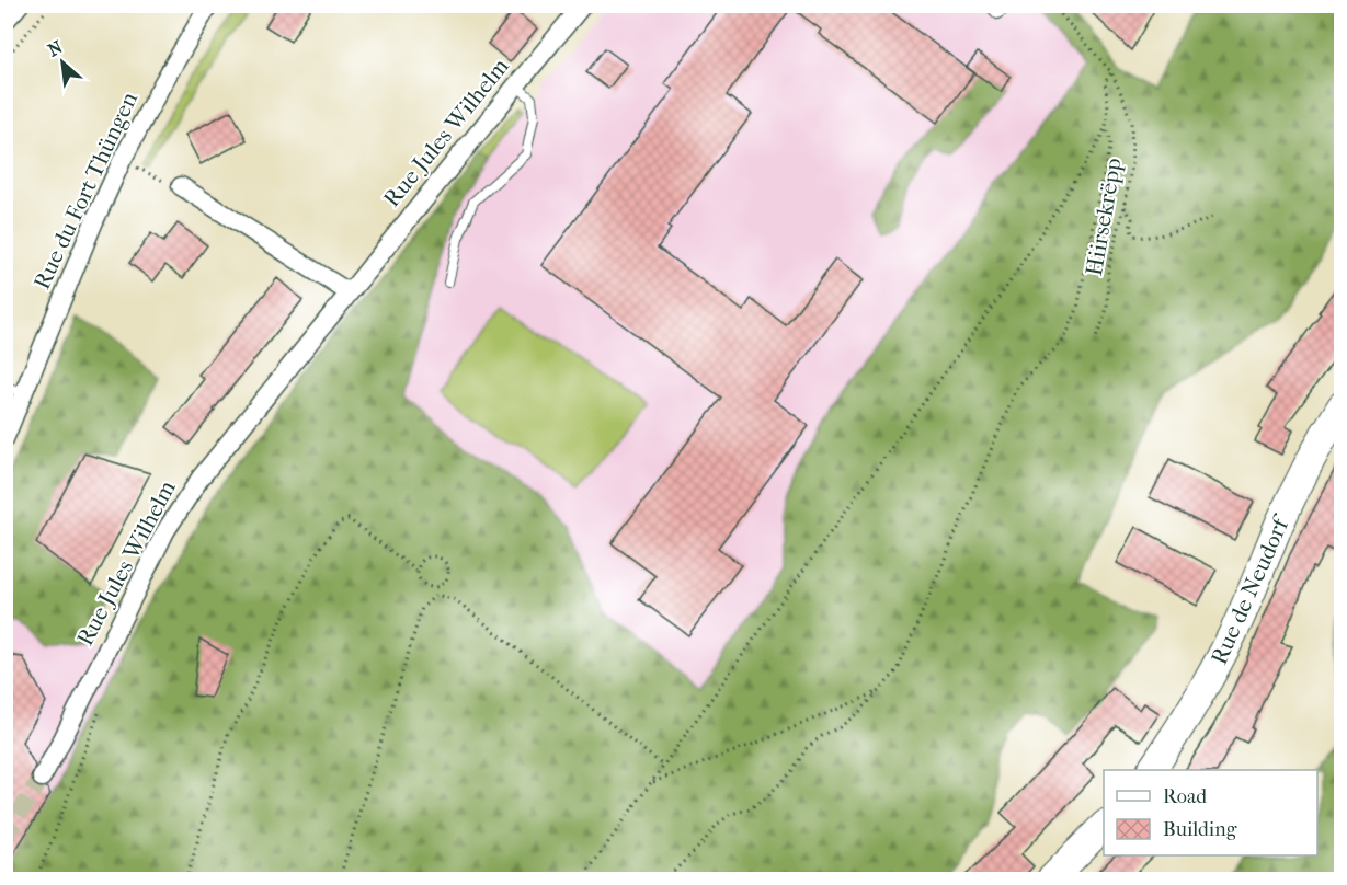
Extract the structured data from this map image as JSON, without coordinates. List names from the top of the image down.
{
  "streets": {
    "main road": ["Rue de Neudorf"],
    "street": ["Rue Jules Wilhelm", "Rue du Fort Thüngen"],
    "path": ["Hiirsekrëpp"]
  },
  "legend": ["Road", "Building"],
  "north": "top left"
}
